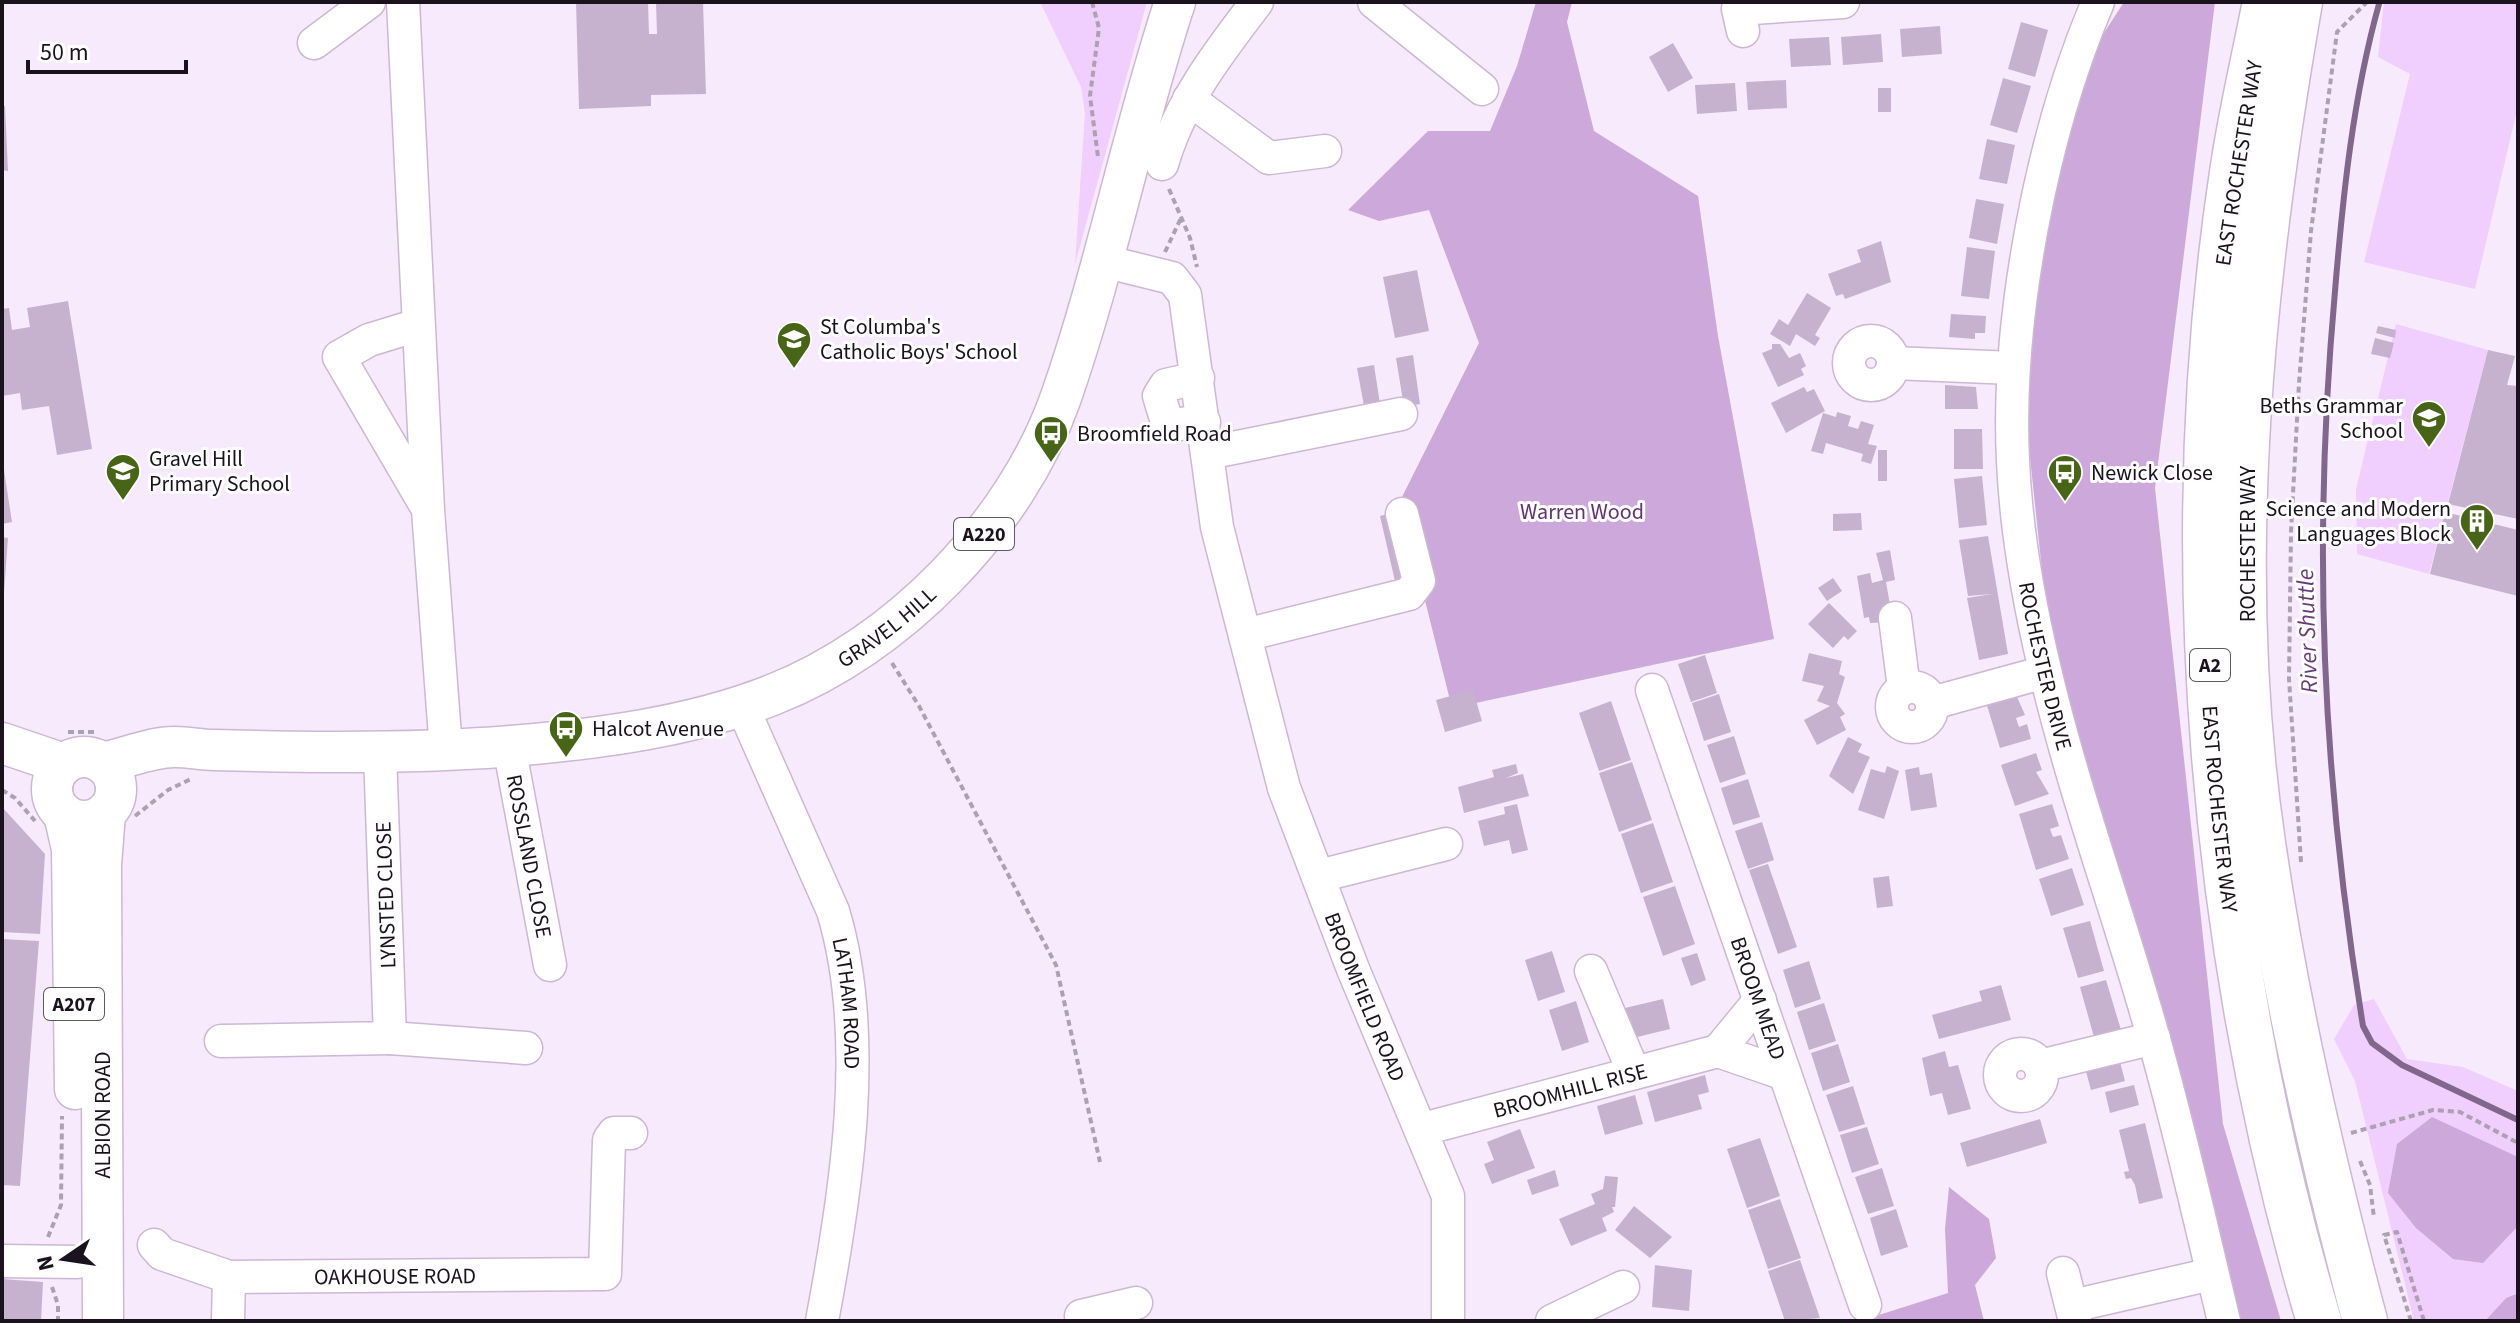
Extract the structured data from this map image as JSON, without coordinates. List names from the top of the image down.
{
  "streets": {
    "highway": ["EAST ROCHESTER WAY", "ROCHESTER WAY", "A2"],
    "main road": [
      "A220",
      "GRAVEL HILL",
      "A207",
      "ALBION ROAD"
    ],
    "street": [
      "ROCHESTER DRIVE",
      "ROSSLAND CLOSE",
      "LYNSTED CLOSE",
      "BROOMFIELD ROAD",
      "BROOM MEAD",
      "LATHAM ROAD",
      "BROOMHILL RISE",
      "OAKHOUSE ROAD"
    ]
  },
  "crossings": [
    ["ROCHESTER WAY", "A2"],
    ["GRAVEL HILL", "ROSSLAND CLOSE"],
    ["GRAVEL HILL", "LYNSTED CLOSE"],
    ["GRAVEL HILL", "BROOMFIELD ROAD"],
    ["GRAVEL HILL", "LATHAM ROAD"],
    ["GRAVEL HILL", "ALBION ROAD"],
    ["BROOMFIELD ROAD", "BROOMHILL RISE"]
  ],
  "water": ["River Shuttle"],
  "parks": ["Warren Wood"],
  "places": {
    "school or university": ["St Columba's Catholic Boys' School", "Beths Grammar School", "Gravel Hill Primary School"],
    "bus stop": ["Broomfield Road", "Newick Close", "Halcot Avenue"],
    "building": ["Science and Modern Languages Block"]
  },
  "scale_bar": "50 m",
  "north": "left"
}
